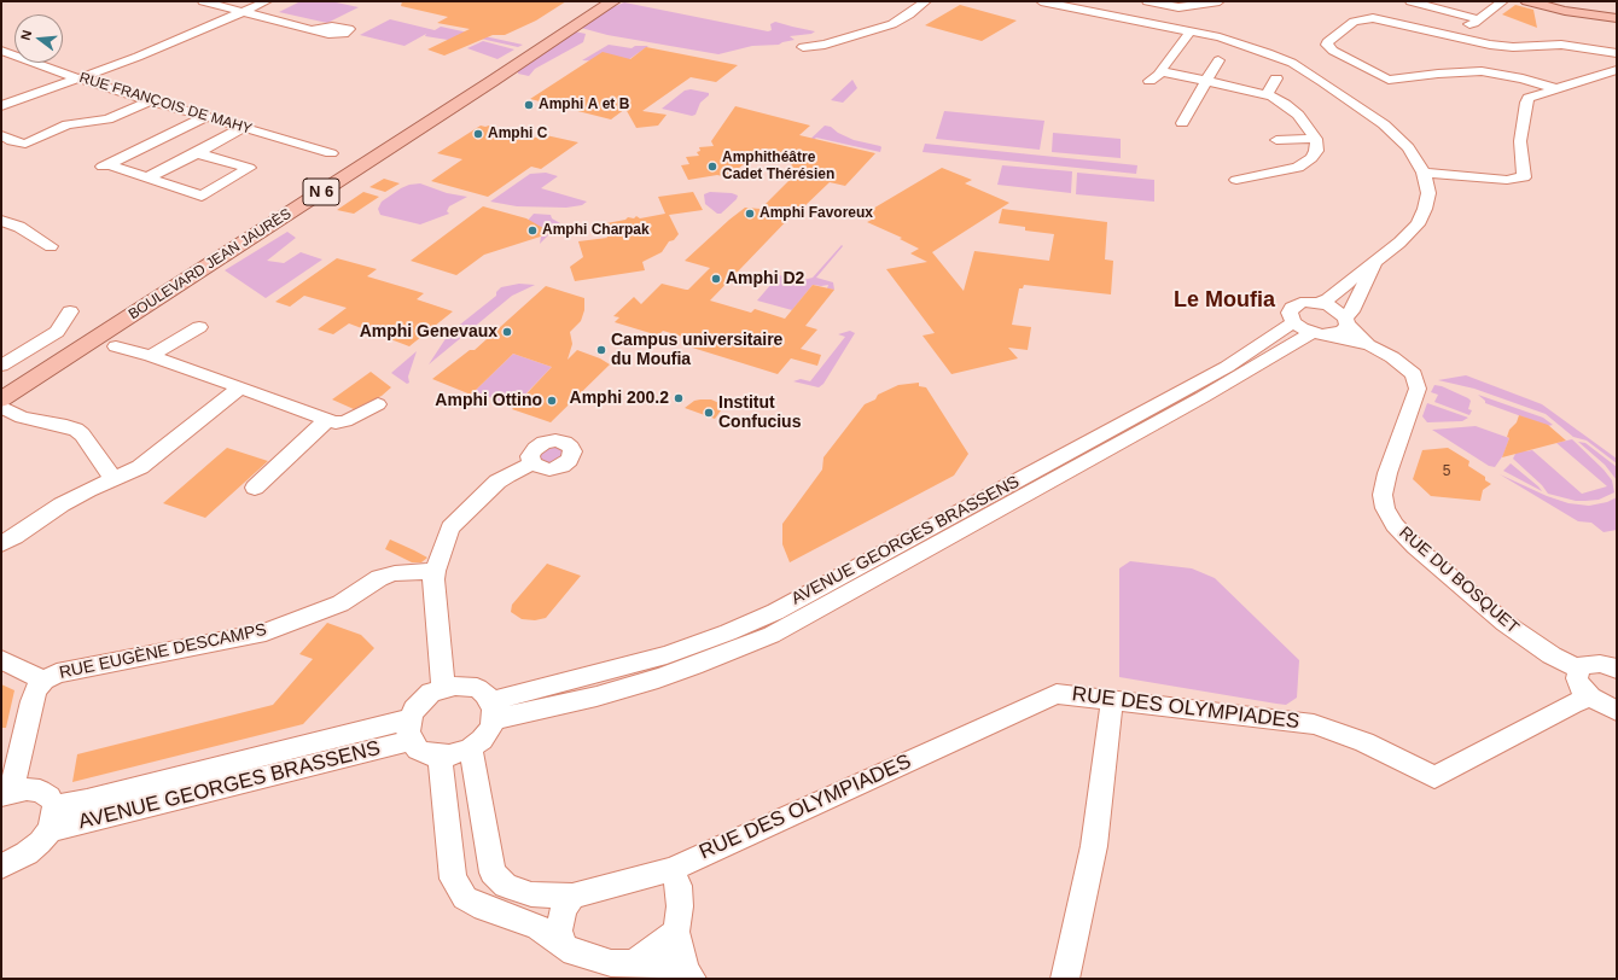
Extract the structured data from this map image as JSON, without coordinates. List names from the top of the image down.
{
  "streets": {
    "main road": ["N 6", "BOULEVARD JEAN JAURÈS"],
    "street": [
      "RUE FRANÇOIS DE MAHY",
      "AVENUE GEORGES BRASSENS",
      "RUE DU BOSQUET",
      "RUE EUGÈNE DESCAMPS",
      "RUE DES OLYMPIADES"
    ]
  },
  "crossings": [
    ["AVENUE GEORGES BRASSENS", "RUE DU BOSQUET"],
    ["AVENUE GEORGES BRASSENS", "RUE DES OLYMPIADES"]
  ],
  "districts": ["Le Moufia"],
  "places": [
    "Amphi A et B",
    "Amphi C",
    "Amphithéâtre Cadet Thérésien",
    "Amphi Favoreux",
    "Amphi Charpak",
    "Amphi D2",
    "Amphi Genevaux",
    "Campus universitaire du Moufia",
    "Amphi 200.2",
    "Amphi Ottino",
    "Institut Confucius"
  ],
  "house_numbers": ["5"],
  "north": "left"
}
